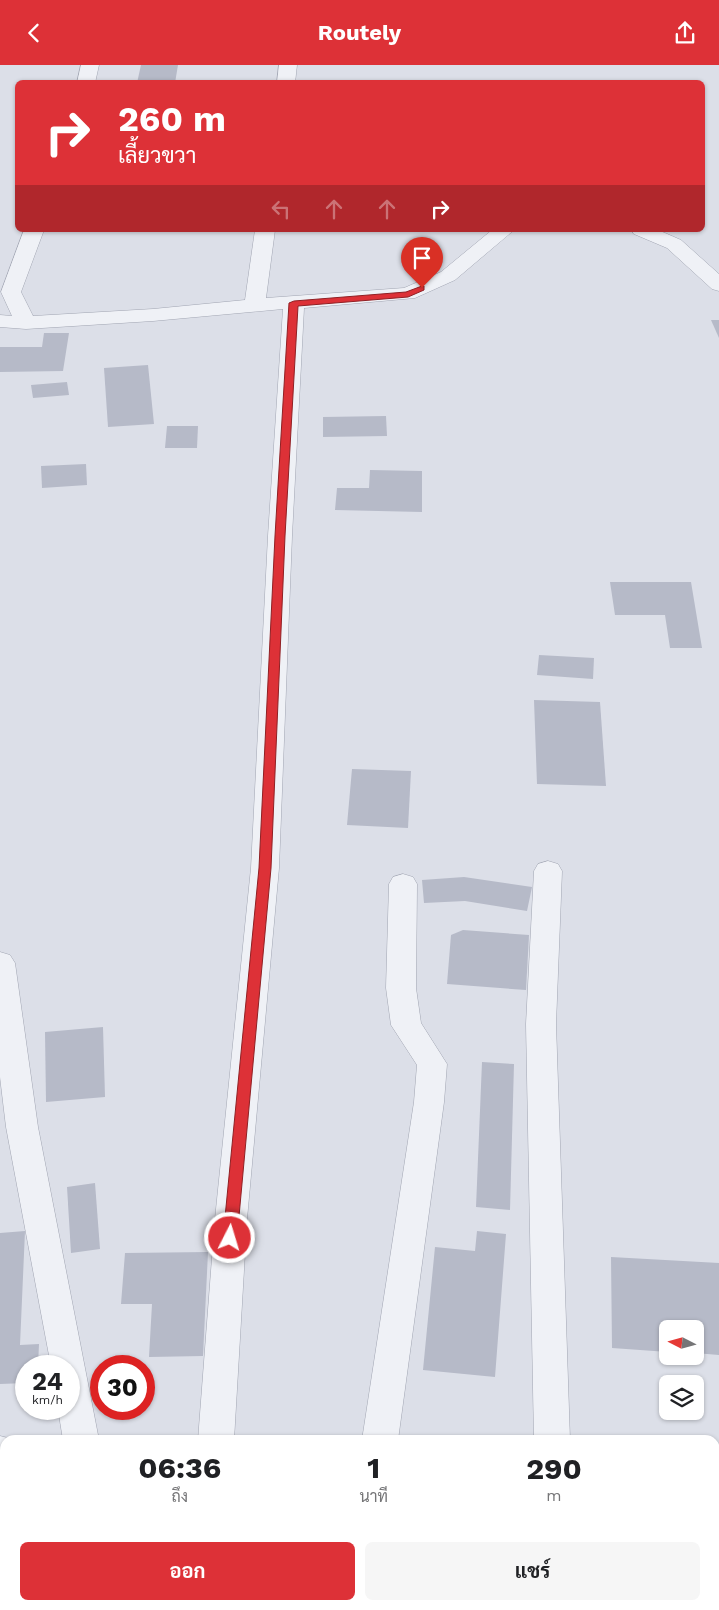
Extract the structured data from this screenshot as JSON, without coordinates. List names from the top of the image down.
{
  "north": "left",
  "page": {
    "header": "Routely",
    "turn": ["260 m", "เลี้ยวขวา"],
    "speed": "24 km/h",
    "limit": "30",
    "eta": [
      "06:36",
      "ถึง",
      "1",
      "นาที",
      "290",
      "m"
    ],
    "buttons": ["ออก", "แชร์"]
  }
}
